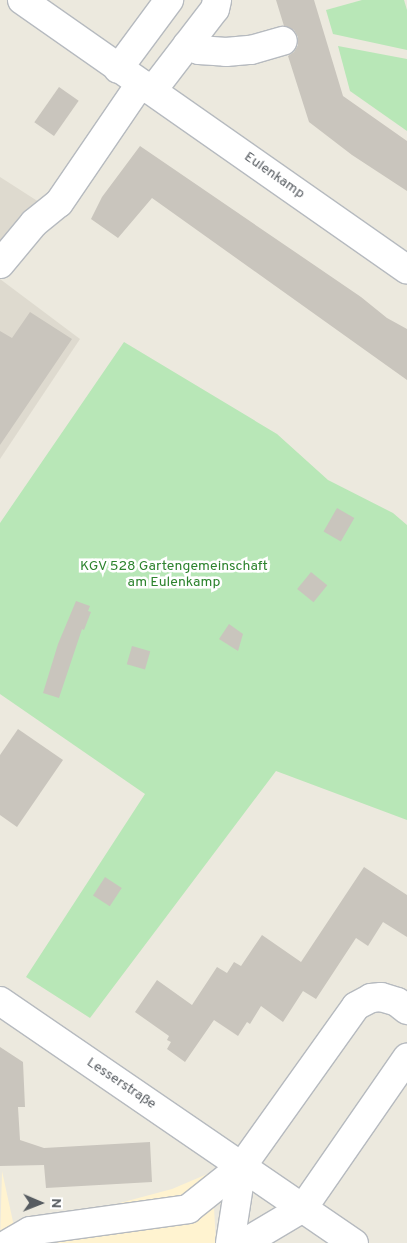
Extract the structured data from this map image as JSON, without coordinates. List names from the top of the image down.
{
  "streets": {
    "street": ["Eulenkamp", "Lesserstraße"]
  },
  "parks": ["KGV 528 Gartengemeinschaft am Eulenkamp"],
  "north": "right"
}
